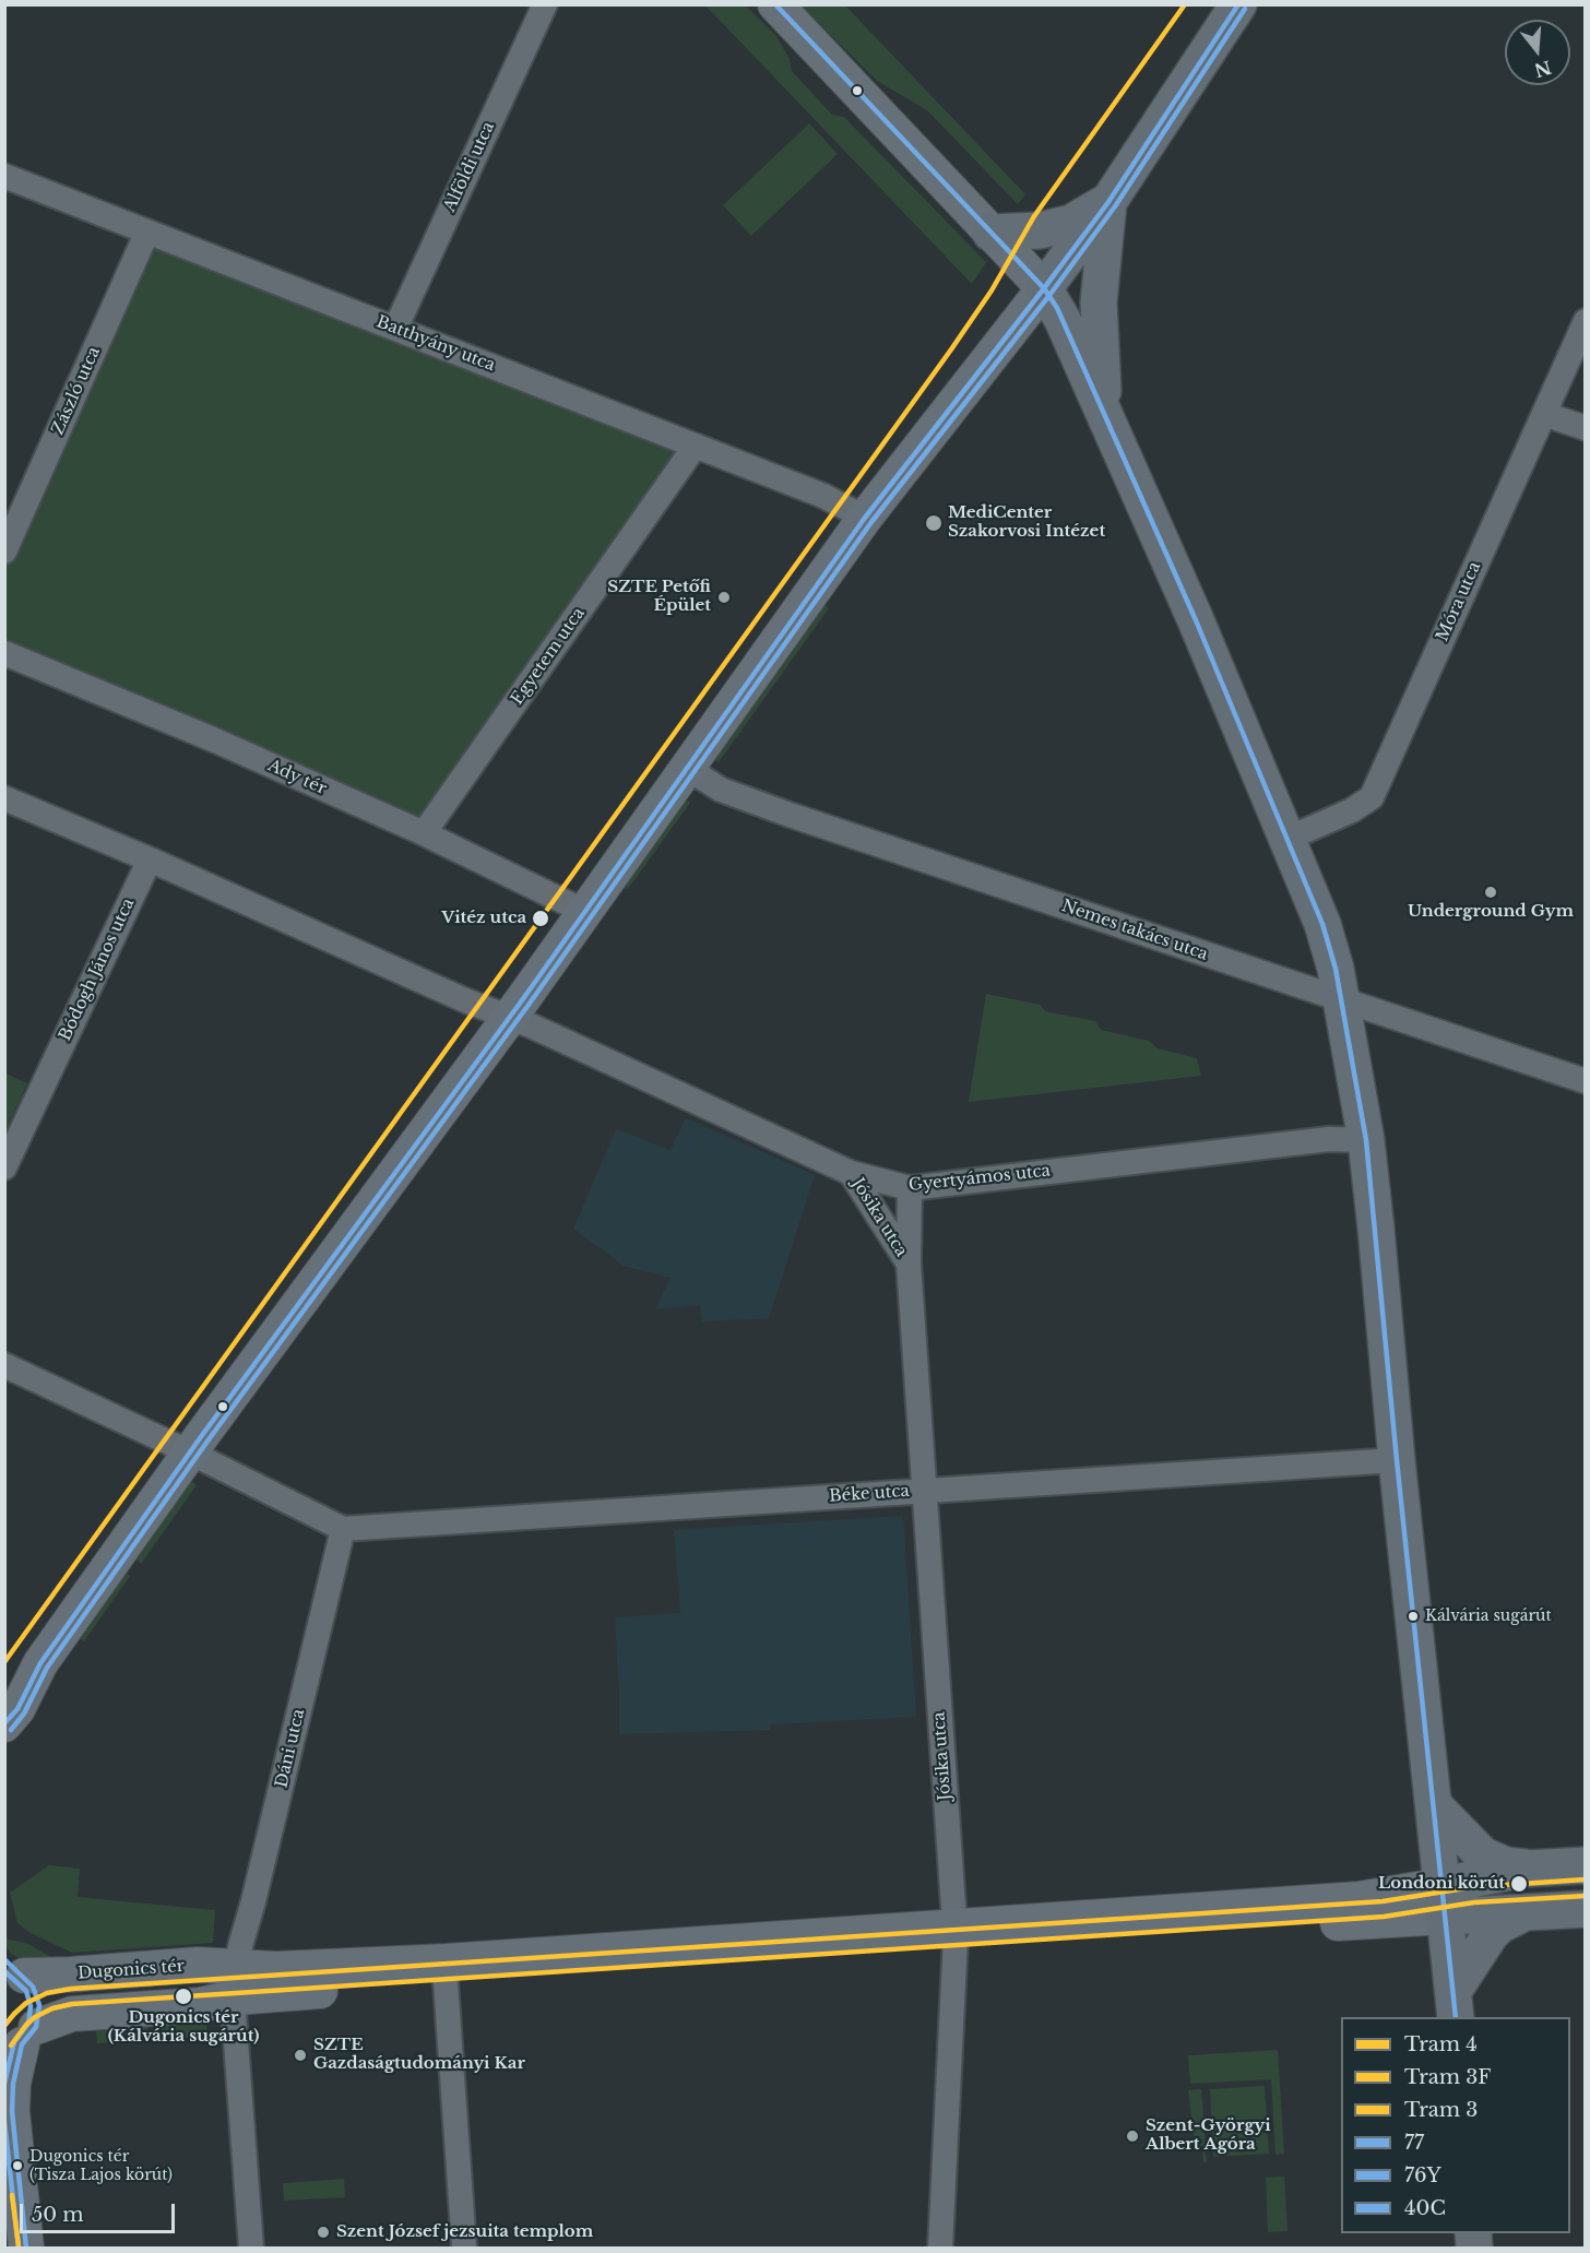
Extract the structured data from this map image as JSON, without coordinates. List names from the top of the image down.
{
  "streets": {
    "street": [
      "Alföldi utca",
      "Batthyány utca",
      "Zászló utca",
      "Móra utca",
      "Egyetem utca",
      "Ady tér",
      "Nemes takács utca",
      "Bódogh János utca",
      "Gyertyámos utca",
      "Jósika utca",
      "Béke utca",
      "Dáni utca",
      "Dugonics tér"
    ]
  },
  "crossings": [
    ["Alföldi utca", "Batthyány utca"],
    ["Batthyány utca", "Zászló utca"],
    ["Batthyány utca", "Egyetem utca"],
    ["Egyetem utca", "Ady tér"],
    ["Gyertyámos utca", "Jósika utca"],
    ["Jósika utca", "Béke utca"],
    ["Béke utca", "Dáni utca"],
    ["Dáni utca", "Dugonics tér"]
  ],
  "places": [
    "MediCenter Szakorvosi Intézet",
    "SZTE Petőfi Épület",
    "Underground Gym",
    "Vitéz utca",
    "Kálvária sugárút",
    "Londoni körút",
    "Dugonics tér (Kálvária sugárút)",
    "SZTE Gazdaságtudományi Kar",
    "Szent-Györgyi Albert Agóra",
    "Dugonics tér (Tisza Lajos körút)",
    "Szent József jezsuita templom"
  ],
  "lines": [
    "tram line 4",
    "transit line 77",
    "transit line 76Y",
    "transit line 40C",
    "tram line 3",
    "tram line 3F"
  ],
  "legend": [
    "Tram 4",
    "Tram 3F",
    "Tram 3",
    "77",
    "76Y",
    "40C"
  ],
  "scale_bar": "50 m",
  "north": "bottom"
}
